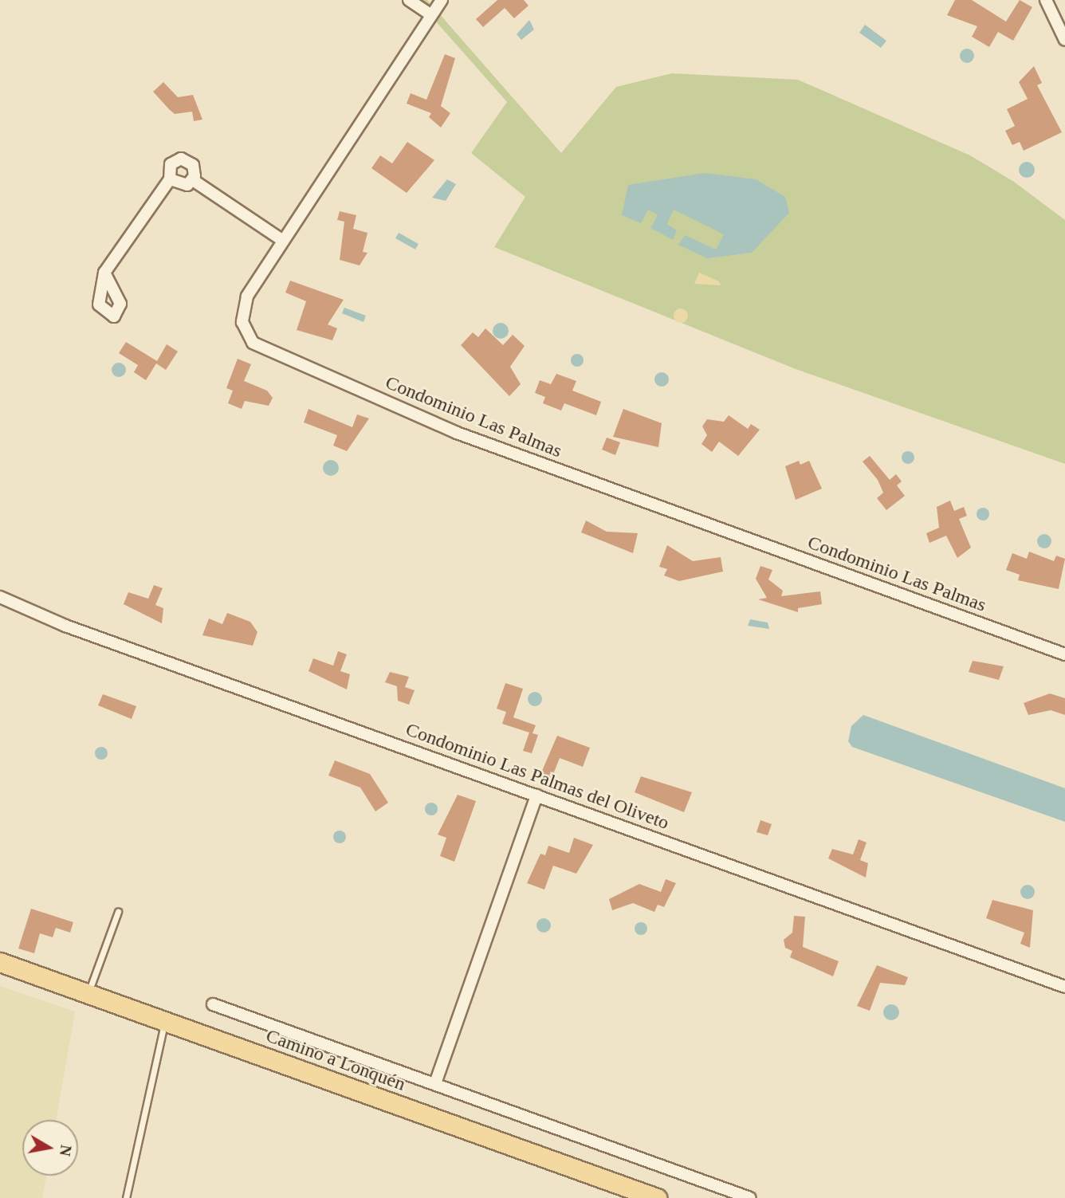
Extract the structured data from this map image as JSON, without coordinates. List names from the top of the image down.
{
  "streets": {
    "main road": ["Camino a Lonquén"],
    "street": ["Condominio Las Palmas", "Condominio Las Palmas del Oliveto"]
  },
  "north": "right"
}
